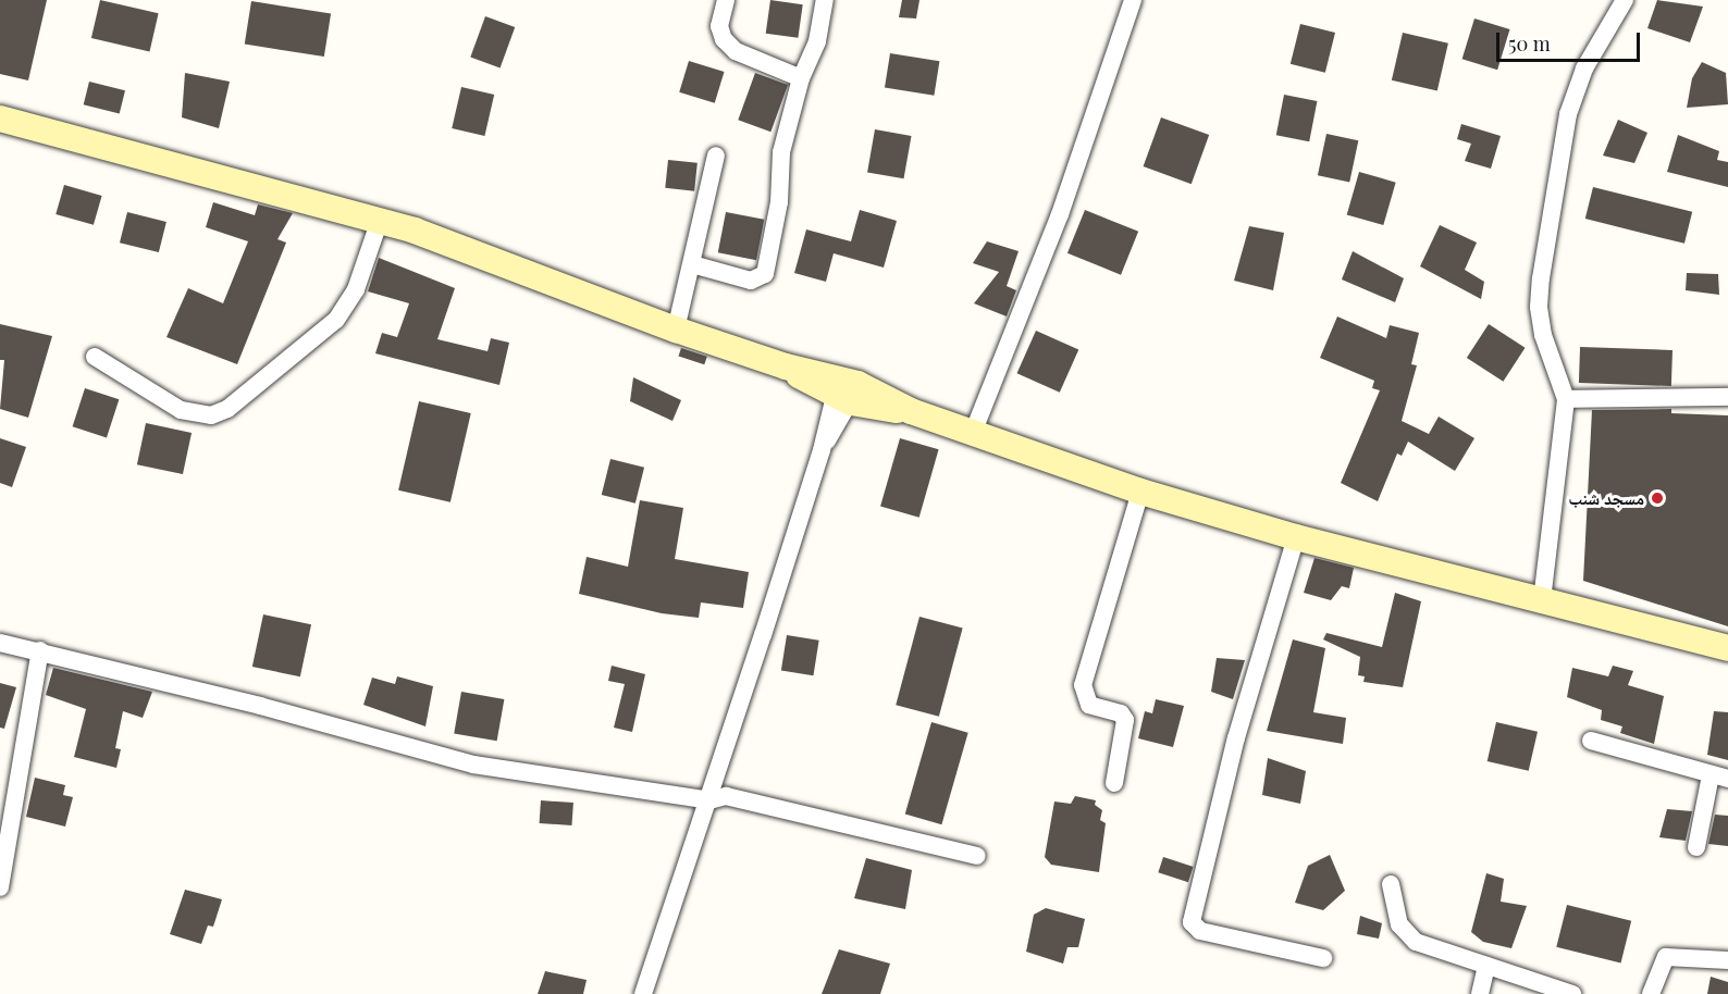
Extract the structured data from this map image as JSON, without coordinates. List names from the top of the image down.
{
  "places": ["مسجد شنب"],
  "scale_bar": "50 m"
}
